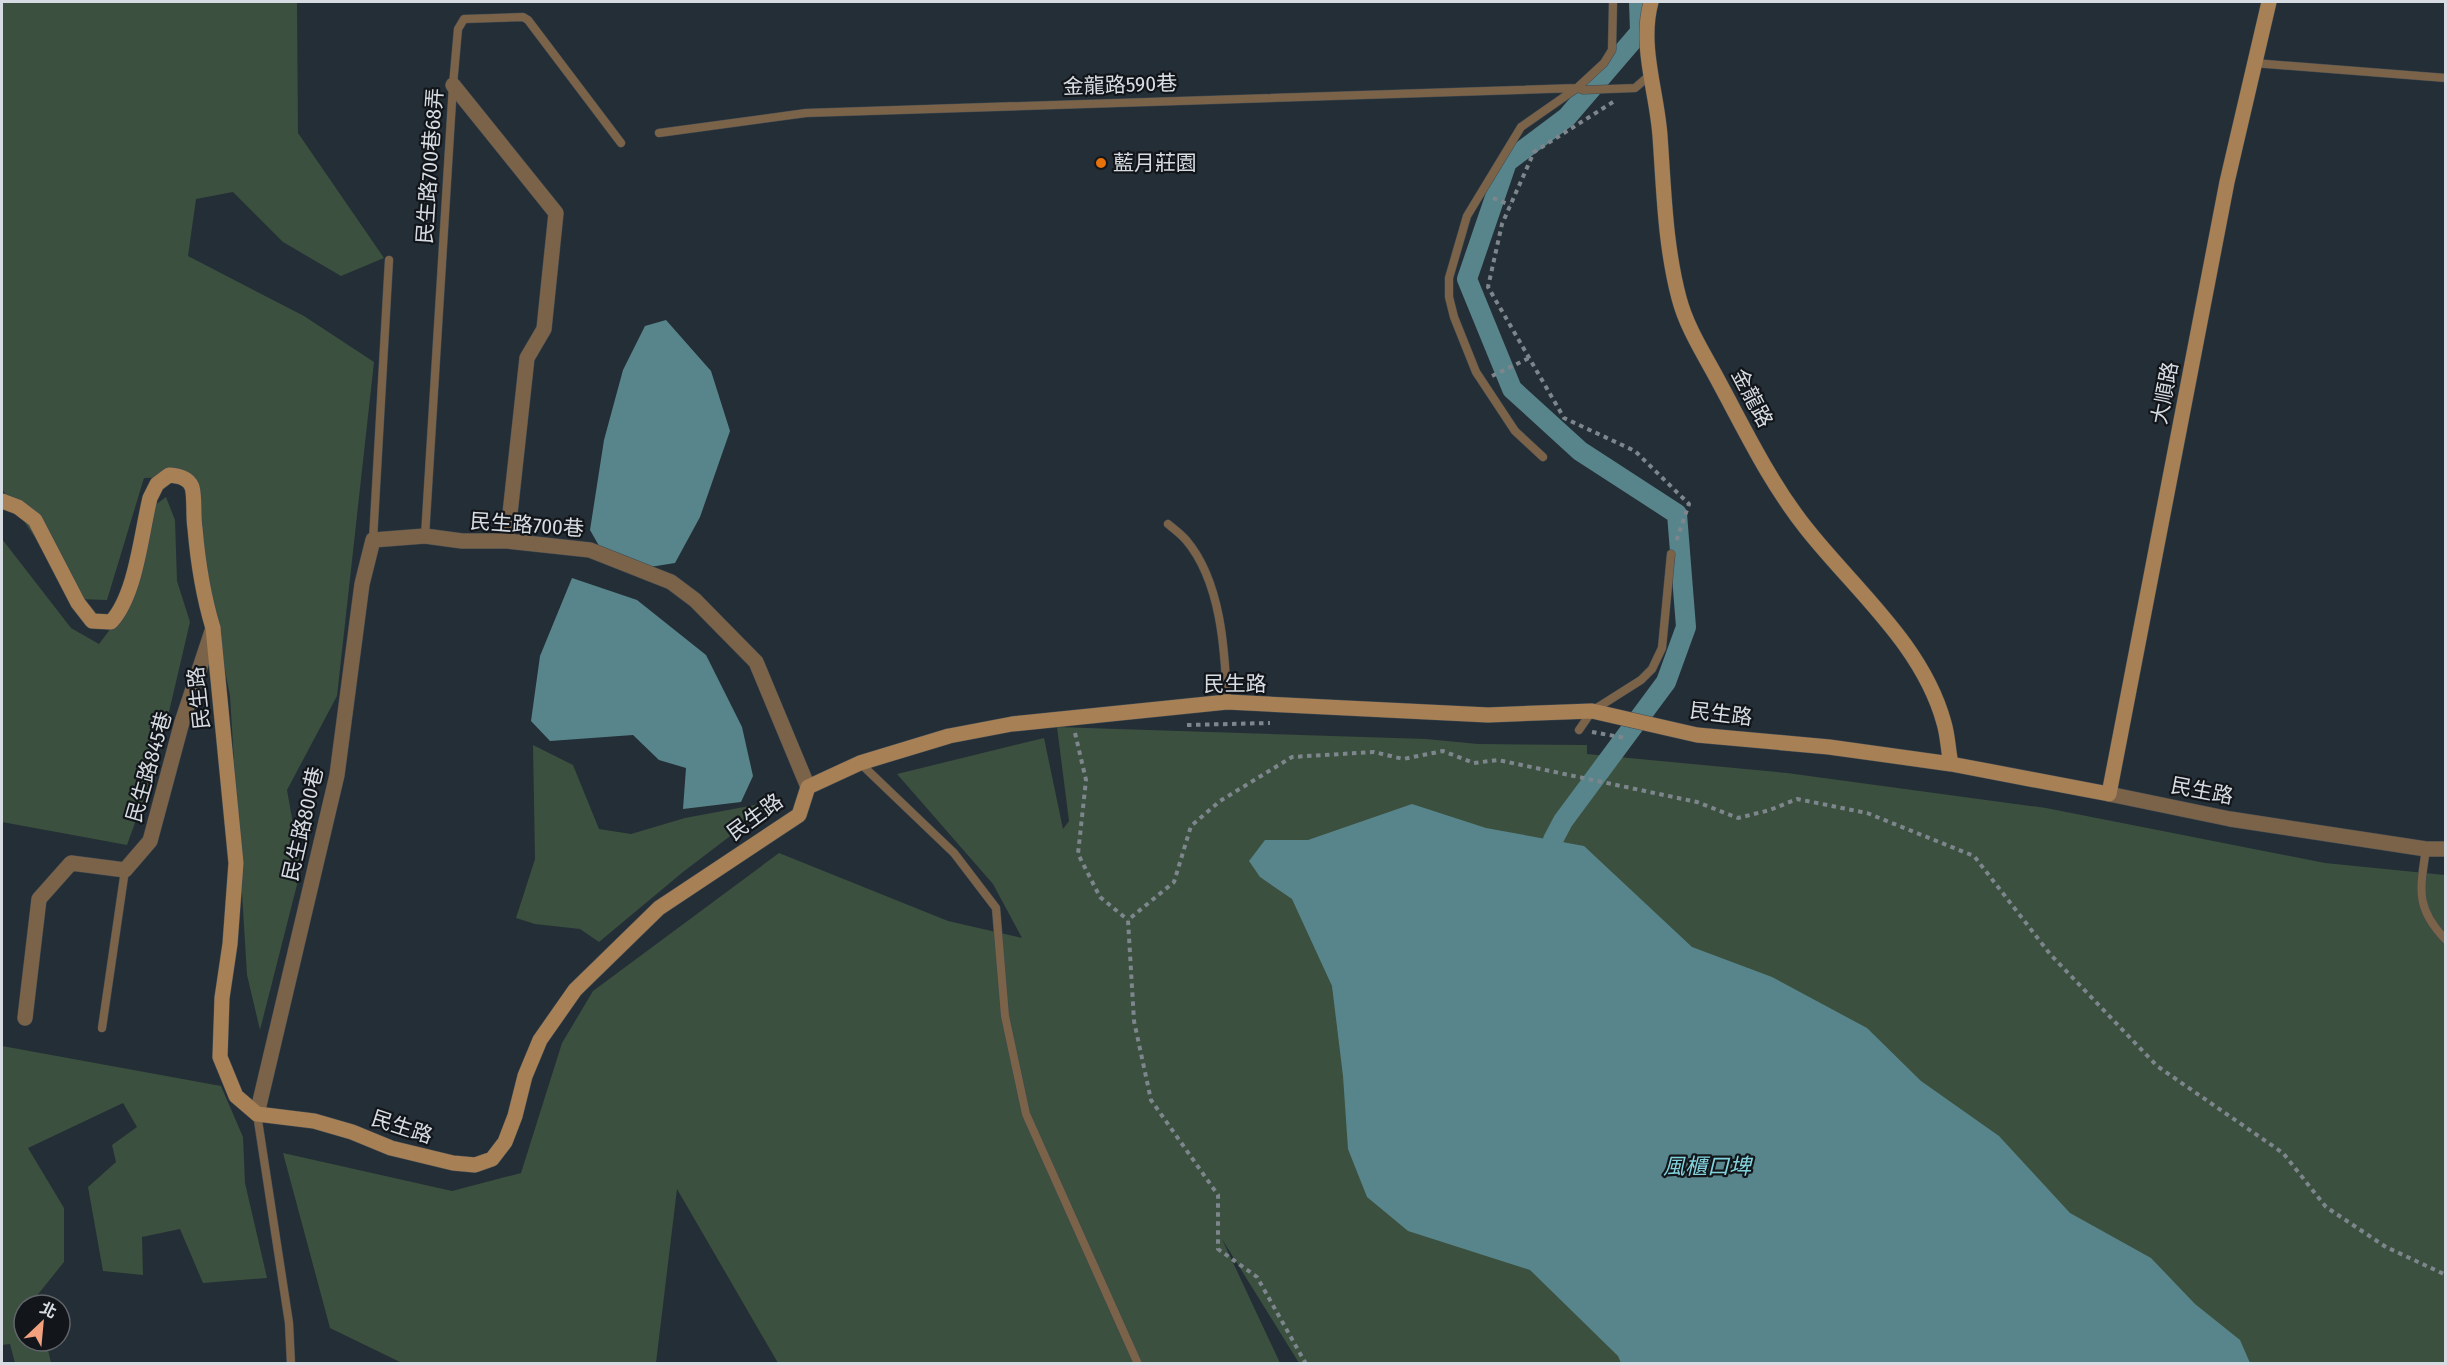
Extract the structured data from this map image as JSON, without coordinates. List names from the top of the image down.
{
  "streets": {
    "street": [
      "大順路",
      "金龍路",
      "民生路700巷",
      "民生路",
      "民生路845巷",
      "民生路800巷"
    ],
    "lane": ["金龍路590巷", "民生路700巷68弄"]
  },
  "crossings": [
    ["民生路700巷68弄", "民生路700巷"],
    ["大順路", "民生路"],
    ["金龍路", "民生路"],
    ["民生路700巷", "民生路"],
    ["民生路700巷", "民生路800巷"],
    ["民生路", "民生路845巷"],
    ["民生路", "民生路800巷"]
  ],
  "water": ["風櫃口埤"],
  "places": ["藍月莊園"],
  "north": "top right"
}
